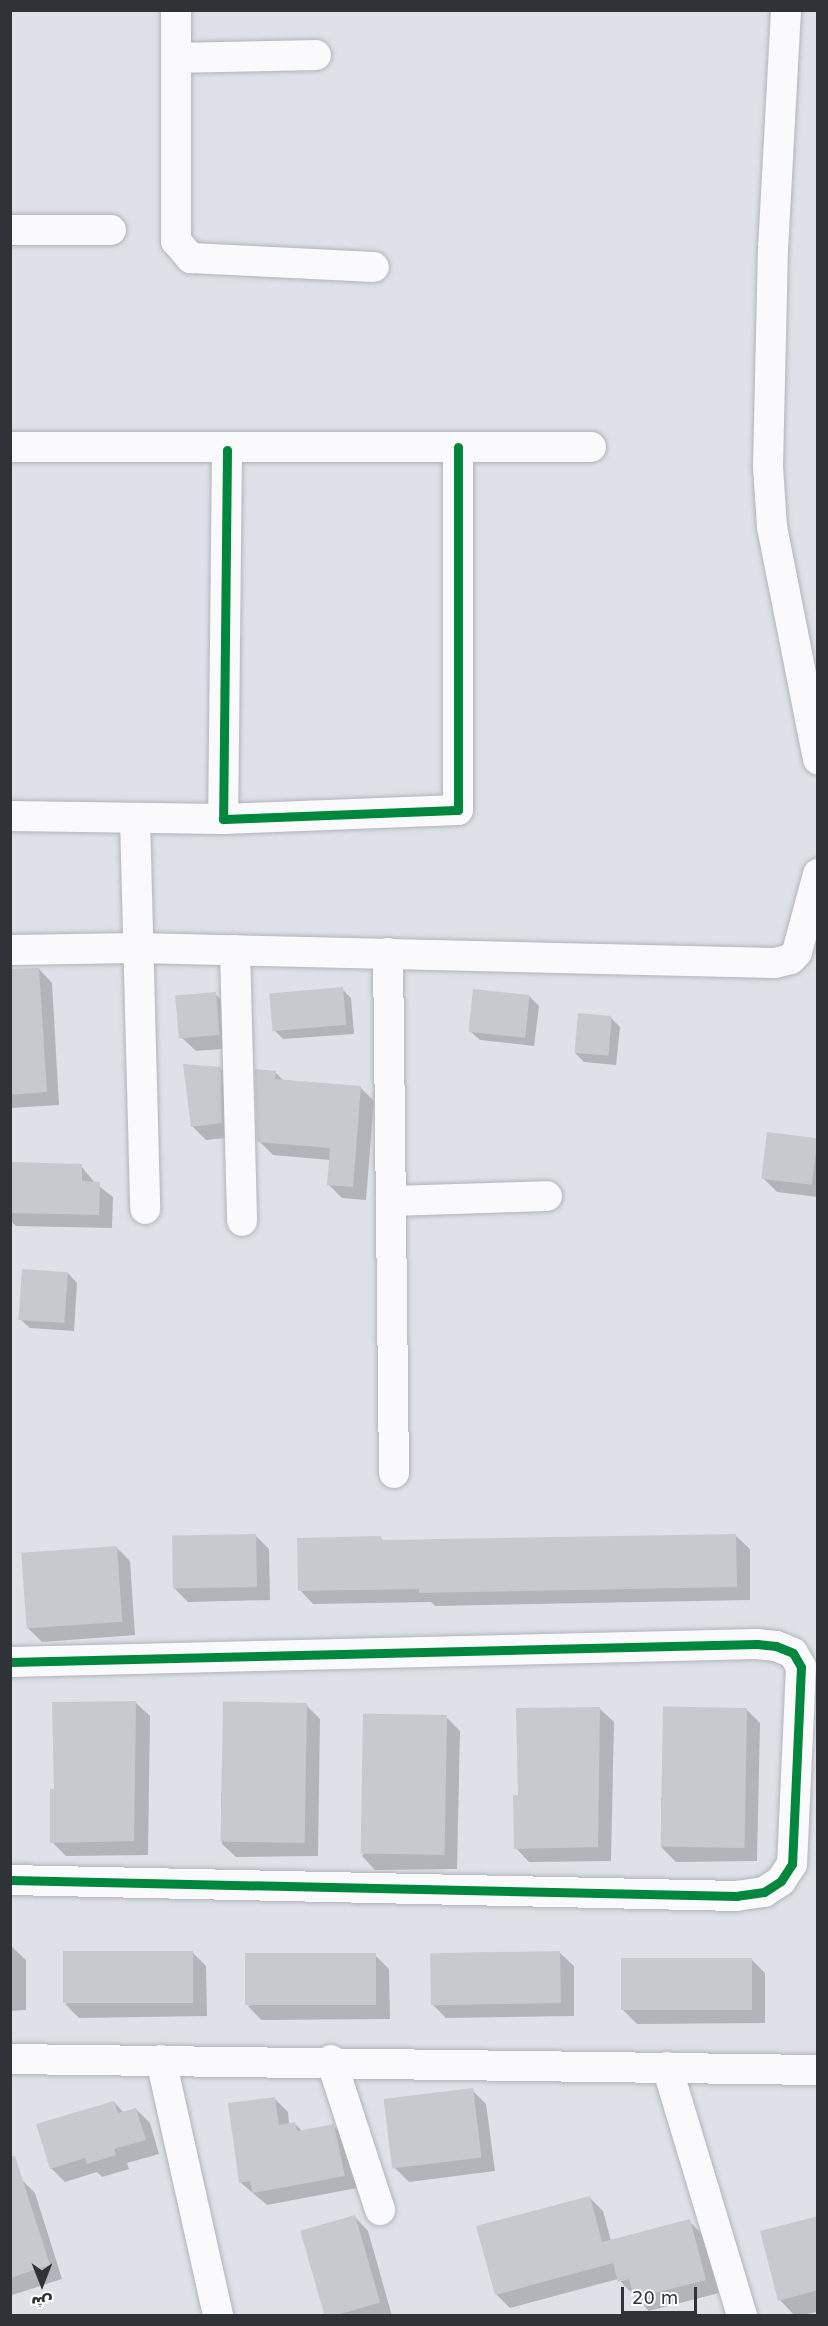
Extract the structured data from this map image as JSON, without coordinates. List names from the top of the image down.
{
  "scale_bar": "20 m",
  "north": "bottom"
}
